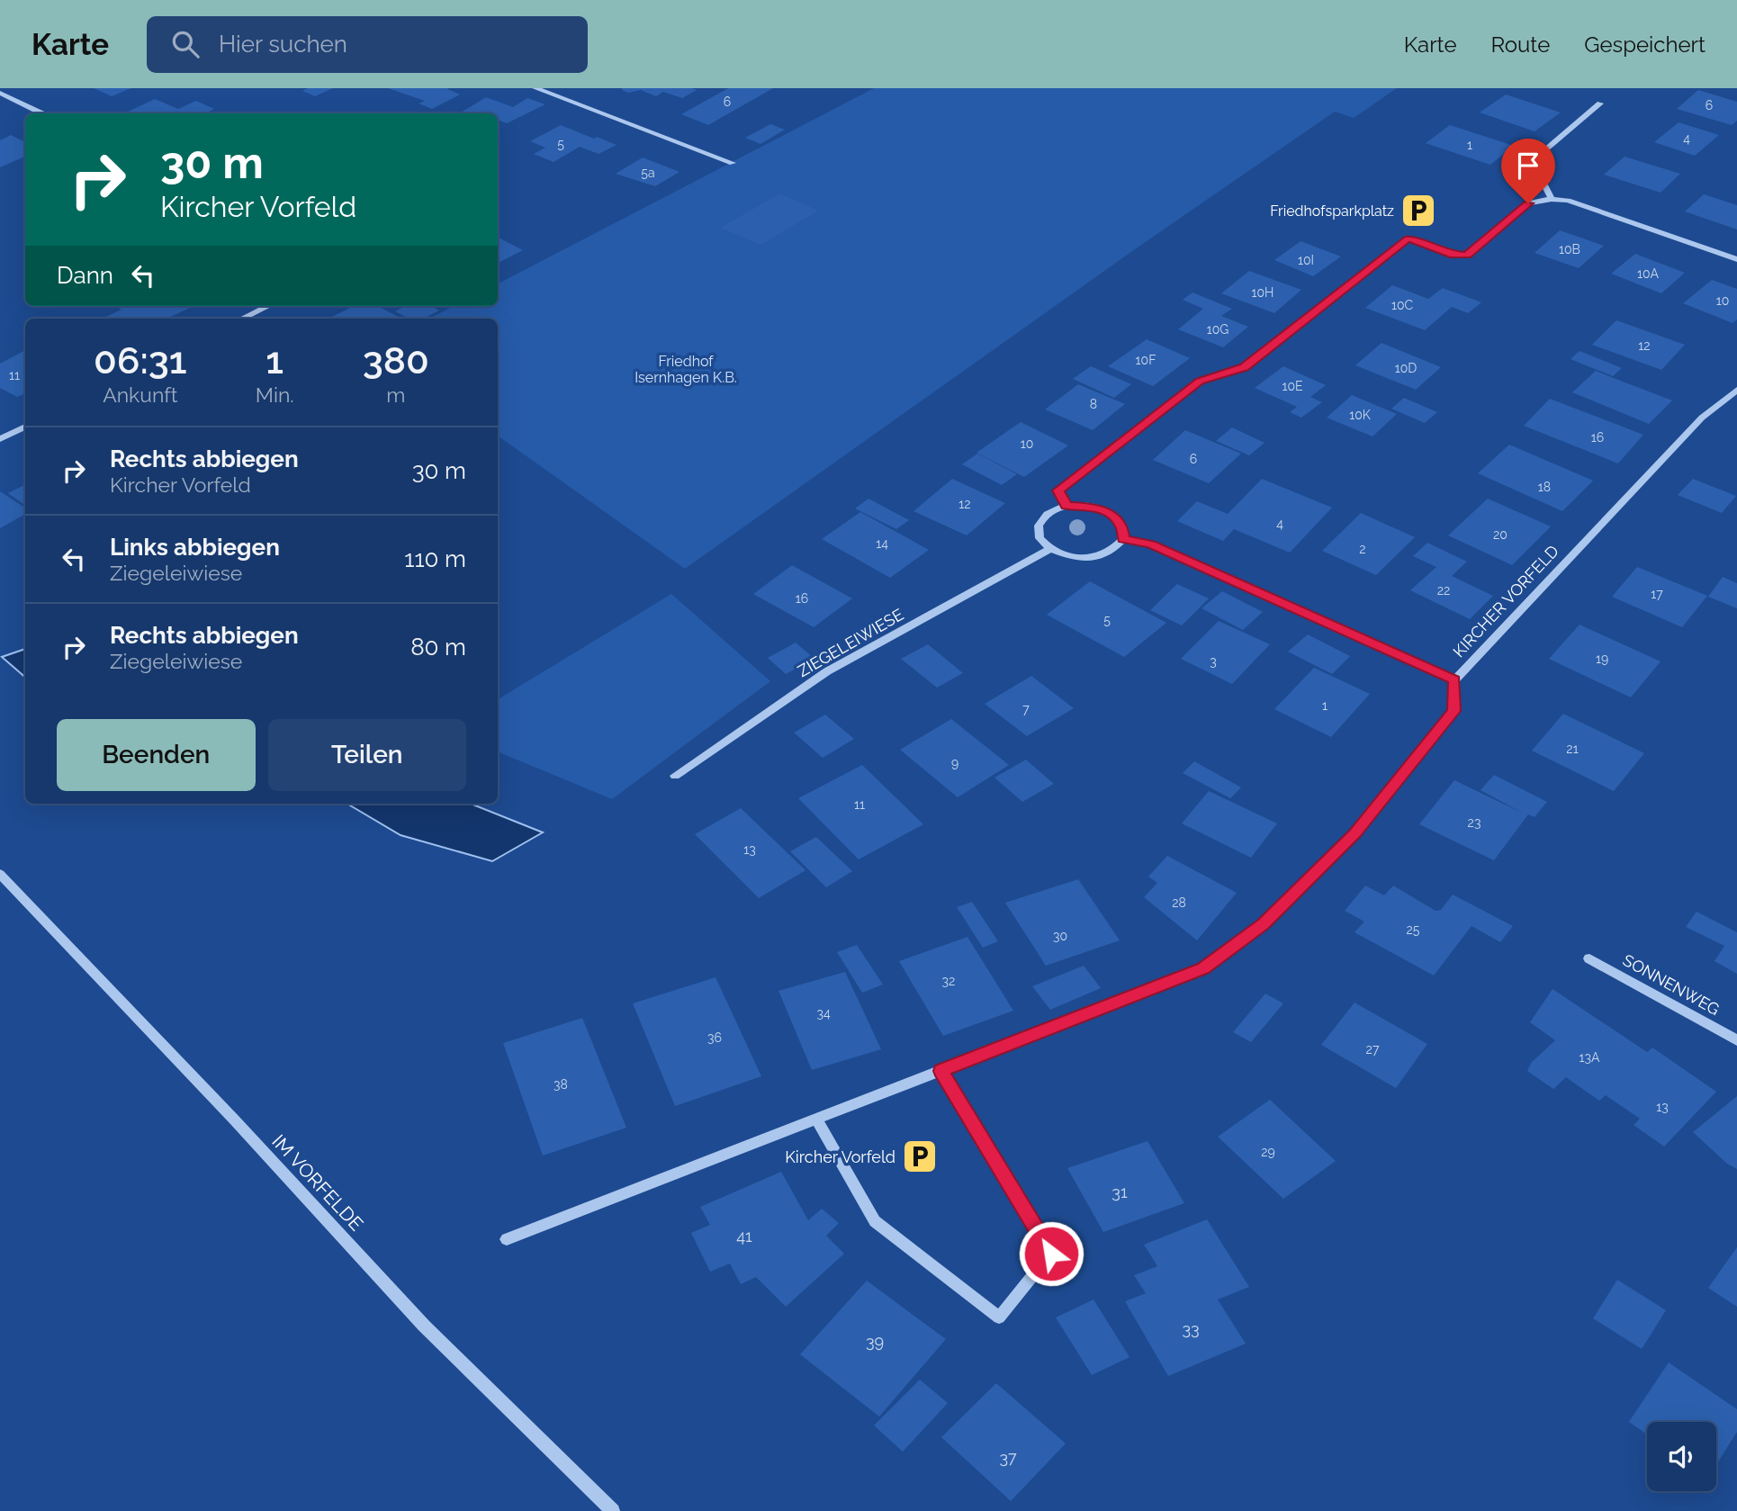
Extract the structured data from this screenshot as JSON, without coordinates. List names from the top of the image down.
{
  "streets": {
    "street": [
      "KIRCHER VORFELD",
      "ZIEGELEIWIESE",
      "SONNENWEG",
      "IM VORFELDE"
    ]
  },
  "parks": ["Friedhof Isernhagen K.B."],
  "places": {
    "parking": ["Friedhofsparkplatz", "Kircher Vorfeld"]
  },
  "house_numbers": [
    "6",
    "6",
    "4",
    "5",
    "1",
    "5a",
    "10B",
    "10I",
    "10A",
    "10H",
    "10",
    "10C",
    "10G",
    "12",
    "10F",
    "10D",
    "11",
    "10E",
    "8",
    "10K",
    "16",
    "10",
    "6",
    "18",
    "12",
    "4",
    "20",
    "14",
    "2",
    "22",
    "17",
    "16",
    "5",
    "19",
    "3",
    "1",
    "7",
    "21",
    "9",
    "11",
    "23",
    "13",
    "28",
    "25",
    "30",
    "32",
    "34",
    "36",
    "27",
    "13A",
    "38",
    "13",
    "29",
    "31",
    "41",
    "33",
    "39",
    "37"
  ],
  "page": {
    "header": "Karte",
    "search": "Hier suchen",
    "nav": ["Karte", "Route", "Gespeichert"],
    "turn": ["30 m", "Kircher Vorfeld"],
    "then": "Dann",
    "eta": [
      "06:31",
      "Ankunft",
      "1",
      "Min.",
      "380",
      "m"
    ],
    "list": [
      {
        "name": "Rechts abbiegen",
        "note": "Kircher Vorfeld",
        "value": "30 m"
      },
      {
        "name": "Links abbiegen",
        "note": "Ziegeleiwiese",
        "value": "110 m"
      },
      {
        "name": "Rechts abbiegen",
        "note": "Ziegeleiwiese",
        "value": "80 m"
      }
    ],
    "buttons": ["Beenden", "Teilen"]
  }
}
